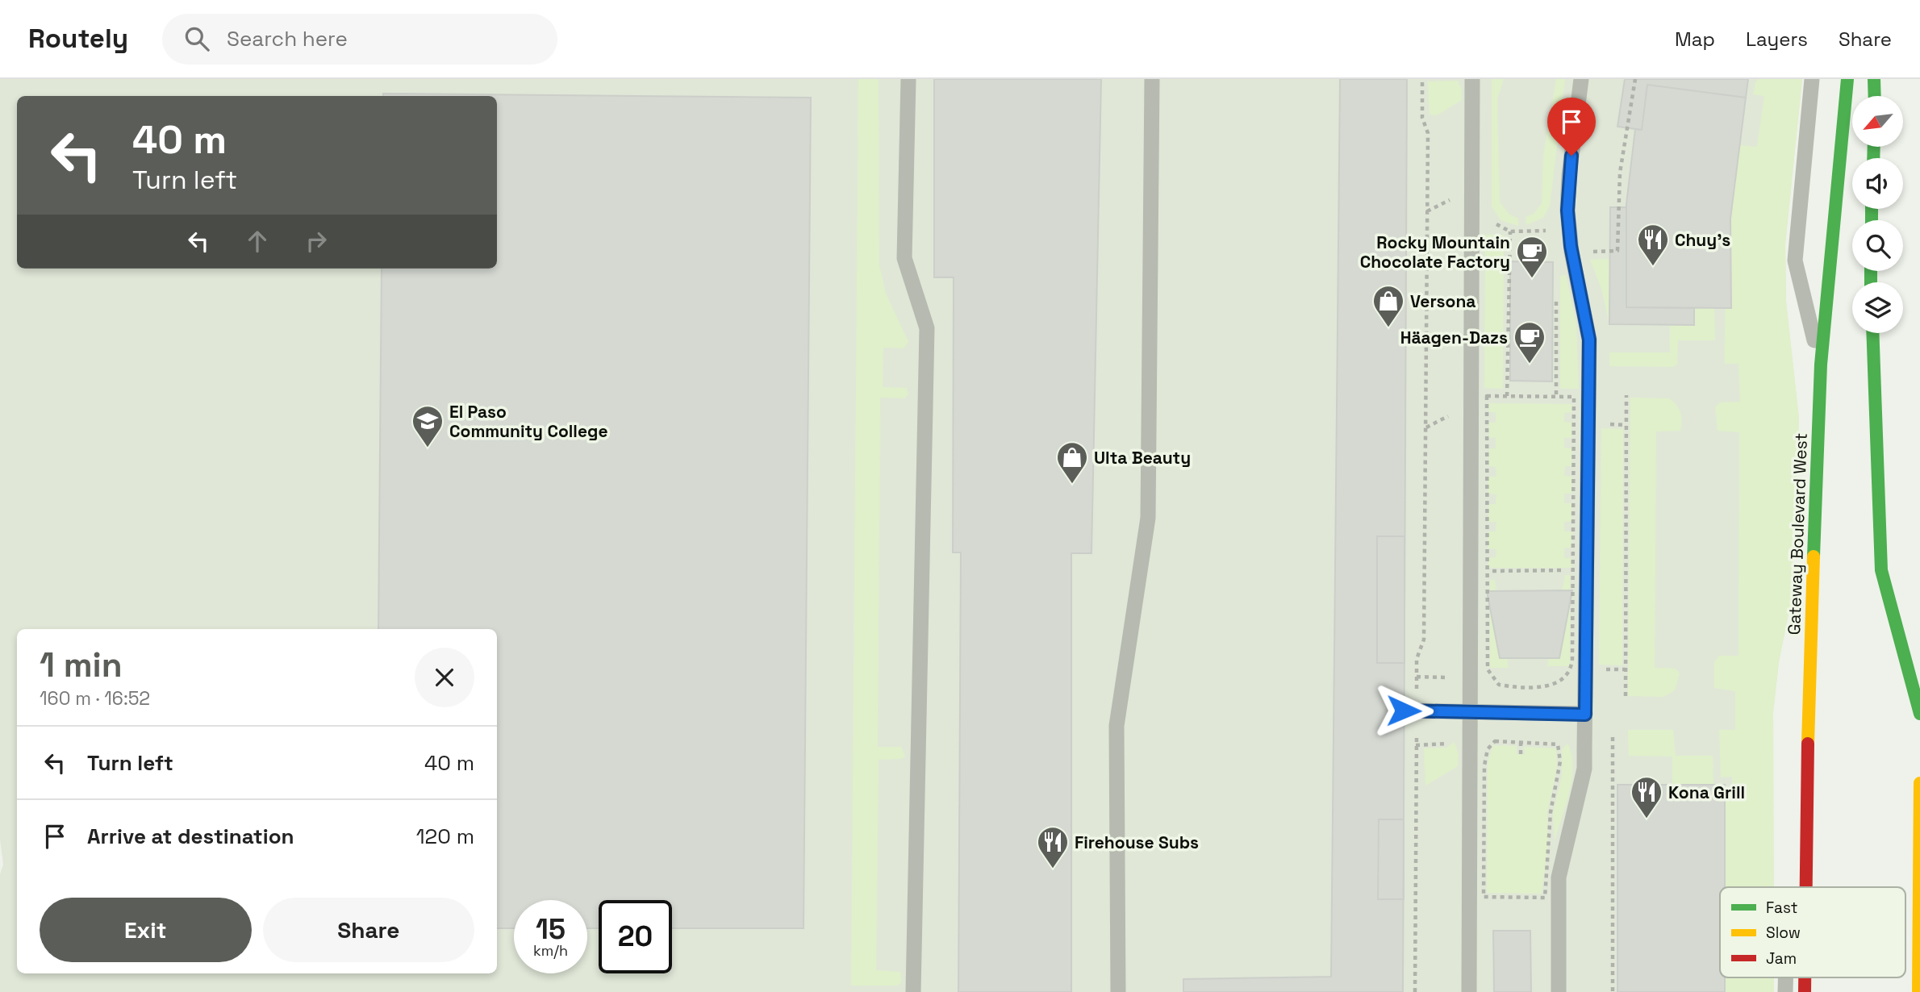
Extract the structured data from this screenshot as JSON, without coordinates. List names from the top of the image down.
{
  "streets": {
    "main road": ["Gateway Boulevard West"]
  },
  "places": {
    "restaurant": ["Chuy's", "Kona Grill", "Firehouse Subs"],
    "cafe": ["Rocky Mountain Chocolate Factory", "Häagen-Dazs"],
    "shop": ["Versona", "Ulta Beauty"],
    "school or university": ["El Paso Community College"]
  },
  "legend": ["Fast", "Slow", "Jam"],
  "north": "bottom left",
  "page": {
    "header": "Routely",
    "search": "Search here",
    "nav": ["Map", "Layers", "Share"],
    "turn": ["40 m", "Turn left"],
    "heading": ["1 min", "160 m · 16:52"],
    "list": [
      {
        "name": "Turn left",
        "value": "40 m"
      },
      {
        "name": "Arrive at destination",
        "value": "120 m"
      }
    ],
    "buttons": ["Exit", "Share"],
    "speed": "15 km/h",
    "limit": "20"
  }
}
